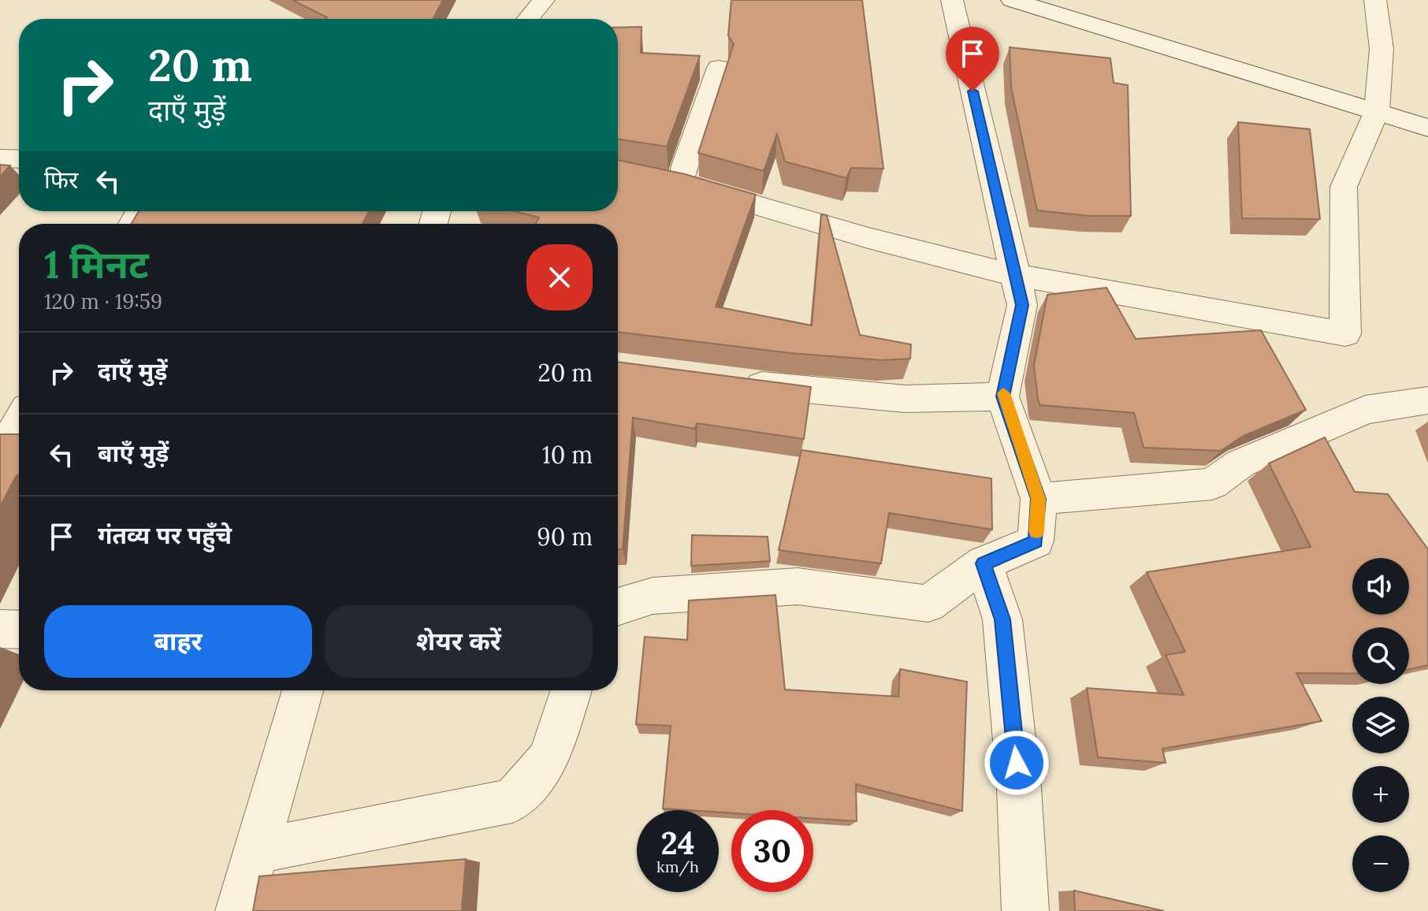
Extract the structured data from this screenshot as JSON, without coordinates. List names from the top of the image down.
{
  "page": {
    "turn": ["20 m", "दाएँ मुड़ें"],
    "then": "फिर",
    "heading": ["1 मिनट", "120 m · 19:59"],
    "list": [
      {
        "name": "दाएँ मुड़ें",
        "value": "20 m"
      },
      {
        "name": "बाएँ मुड़ें",
        "value": "10 m"
      },
      {
        "name": "गंतव्य पर पहुँचे",
        "value": "90 m"
      }
    ],
    "map_buttons": ["+", "−"],
    "buttons": ["बाहर", "शेयर करें"],
    "speed": "24 km/h",
    "limit": "30"
  }
}
